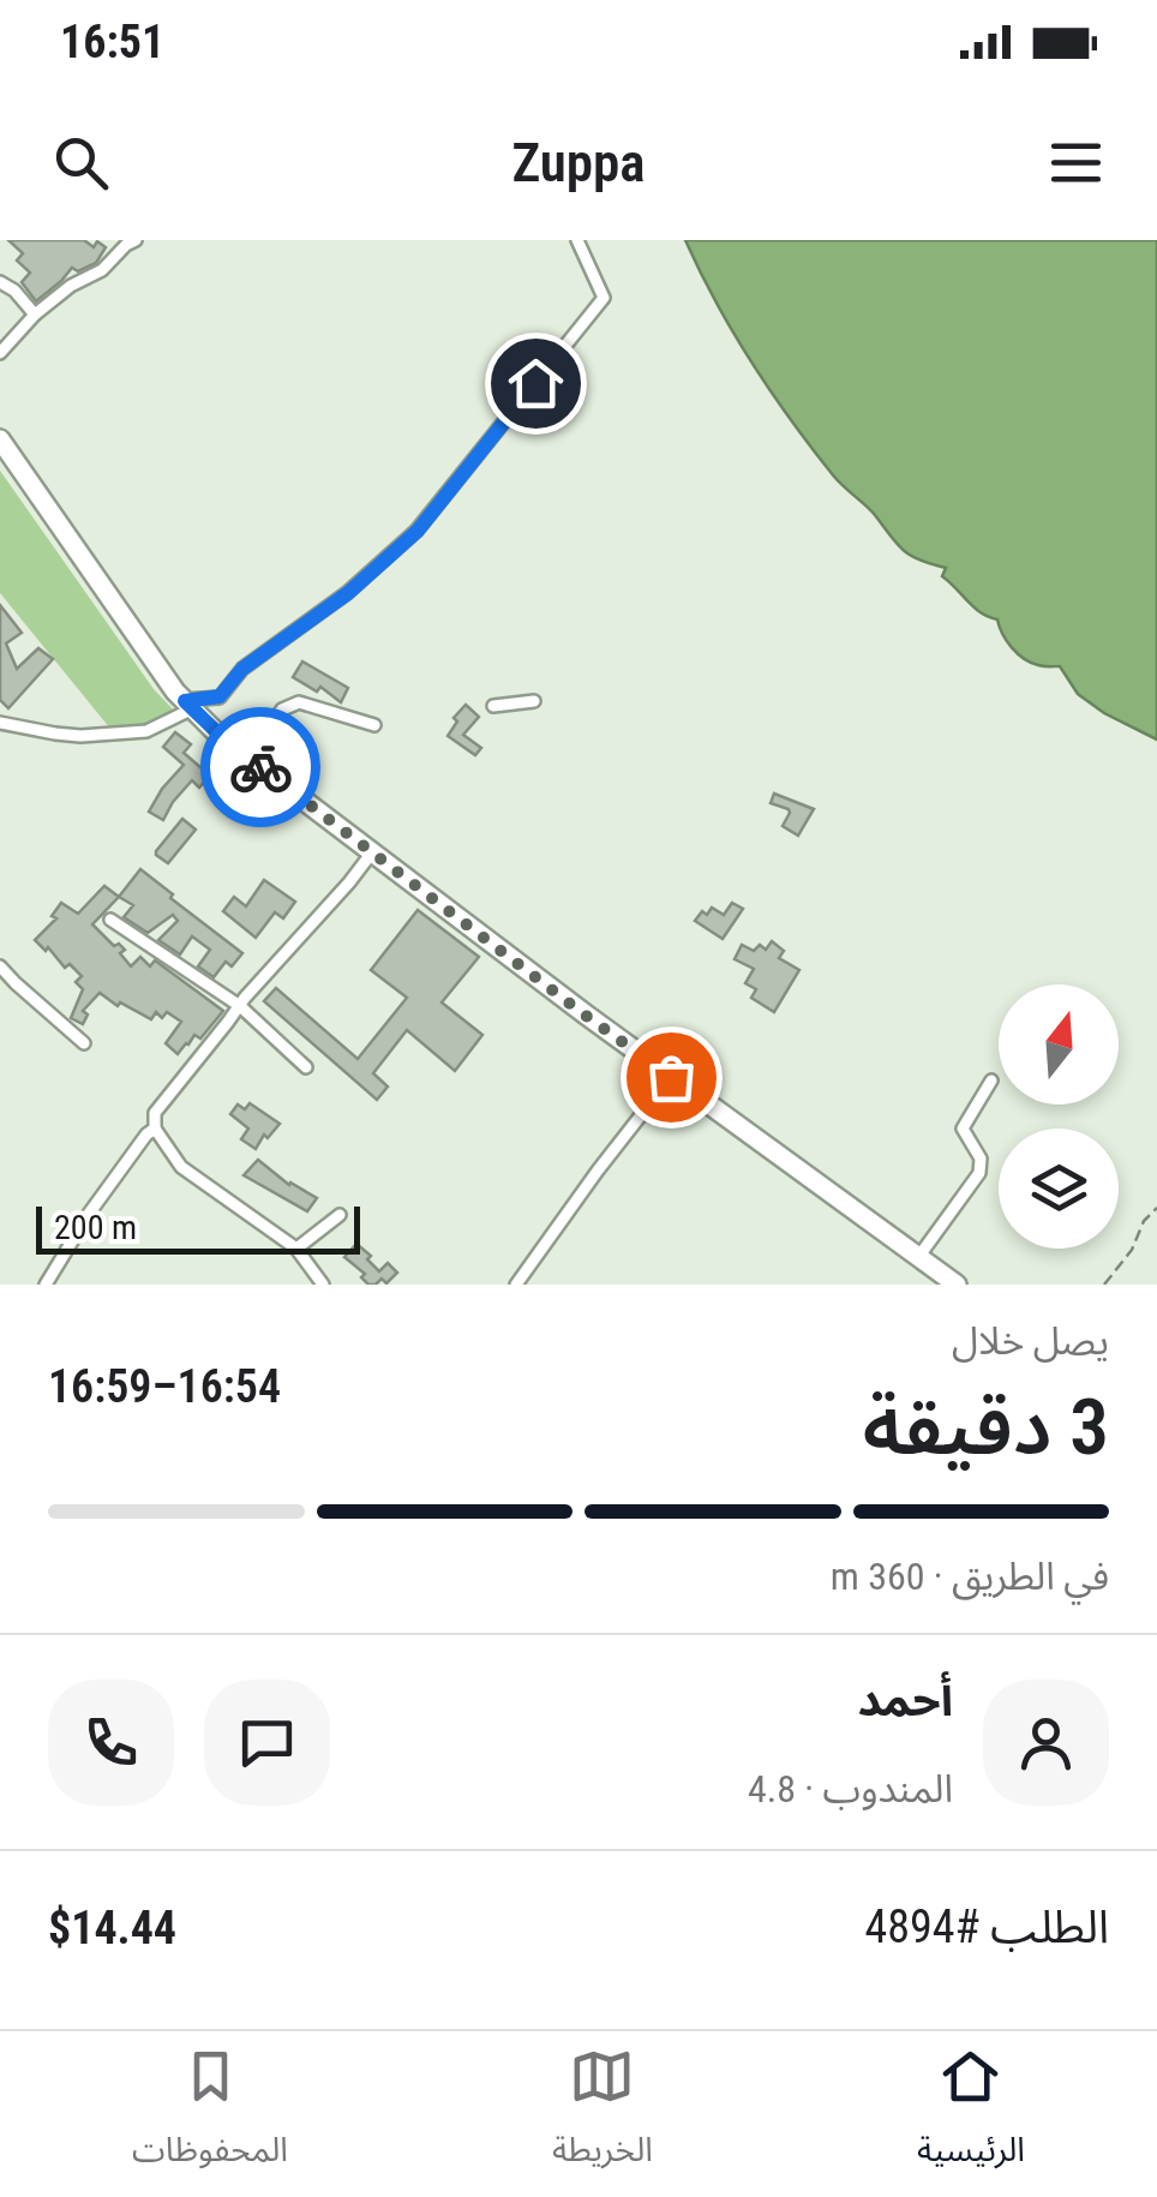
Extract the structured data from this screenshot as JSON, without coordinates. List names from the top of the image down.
{
  "scale_bar": "200 m",
  "north": "top",
  "page": {
    "status": "16:51",
    "header": "Zuppa",
    "scale": "200 m",
    "heading": ["3 دقيقة", "يصل خلال", "16:54–16:59"],
    "panel": [
      "أحمد",
      "المندوب · 4.8",
      "الطلب #4894",
      "$14.44"
    ],
    "bar": "في الطريق · 360 m",
    "tabs": ["الرئيسية", "الخريطة", "المحفوظات"]
  }
}
